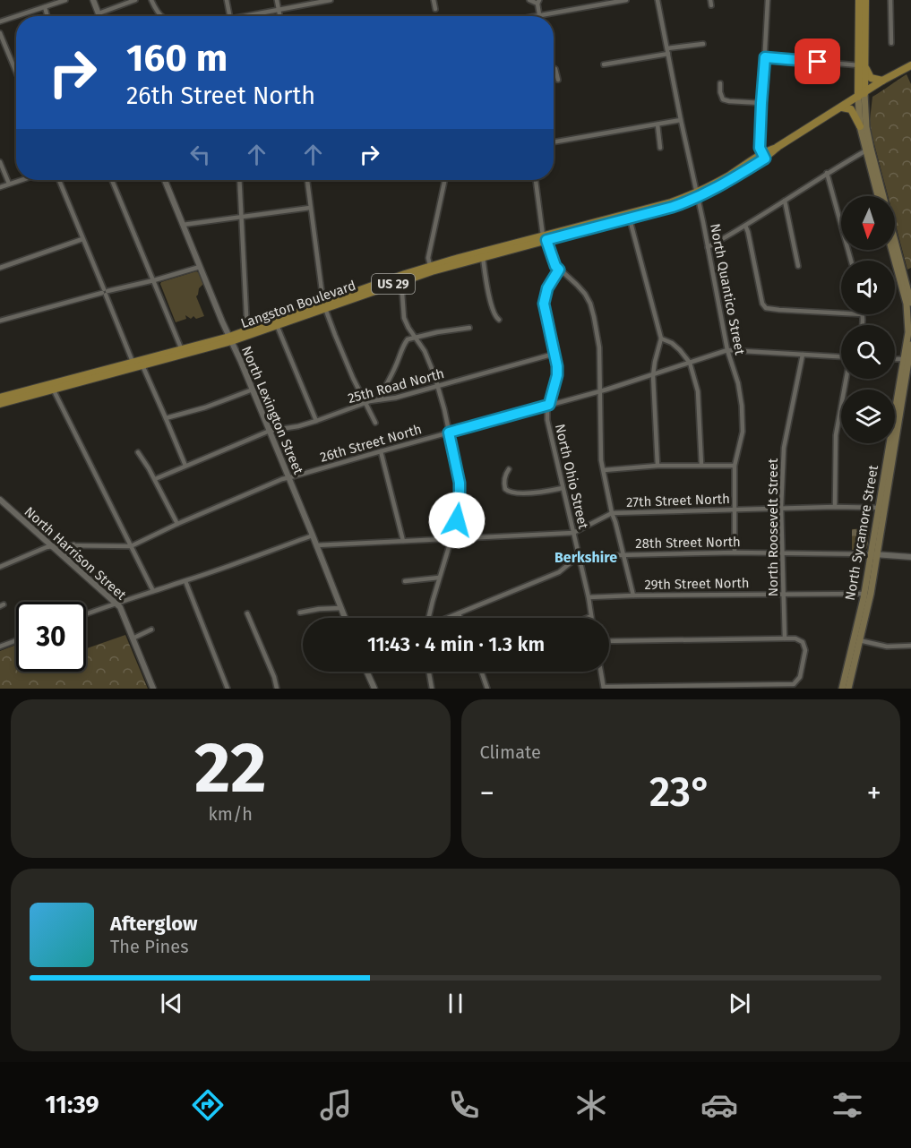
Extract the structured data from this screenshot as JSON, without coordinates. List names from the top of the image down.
{
  "streets": {
    "main road": ["US 29", "Langston Boulevard", "North Sycamore Street"],
    "street": [
      "North Quantico Street",
      "25th Road North",
      "North Lexington Street",
      "26th Street North",
      "North Ohio Street",
      "27th Street North",
      "North Roosevelt Street",
      "28th Street North",
      "North Harrison Street",
      "29th Street North"
    ]
  },
  "crossings": [
    ["North Quantico Street", "Langston Boulevard"],
    ["North Quantico Street", "26th Street North"],
    ["North Quantico Street", "27th Street North"],
    ["North Quantico Street", "28th Street North"],
    ["Langston Boulevard", "North Lexington Street"],
    ["25th Road North", "North Lexington Street"],
    ["25th Road North", "North Ohio Street"],
    ["North Lexington Street", "26th Street North"],
    ["North Lexington Street", "27th Street North"],
    ["26th Street North", "North Ohio Street"],
    ["26th Street North", "North Roosevelt Street"],
    ["26th Street North", "North Harrison Street"],
    ["North Ohio Street", "27th Street North"],
    ["North Ohio Street", "28th Street North"],
    ["North Ohio Street", "29th Street North"],
    ["27th Street North", "North Roosevelt Street"],
    ["27th Street North", "North Sycamore Street"],
    ["North Roosevelt Street", "28th Street North"],
    ["North Roosevelt Street", "29th Street North"],
    ["North Sycamore Street", "28th Street North"],
    ["North Sycamore Street", "29th Street North"]
  ],
  "districts": ["Berkshire"],
  "north": "bottom",
  "page": {
    "turn": ["160 m", "26th Street North"],
    "limit": "30",
    "trip": "11:43 · 4 min · 1.3 km",
    "tile": [
      ["22", "km/h"],
      "Climate"
    ],
    "heat": ["−", "23°", "+"],
    "song": ["Afterglow", "The Pines"],
    "tabs": "11:39"
  }
}
